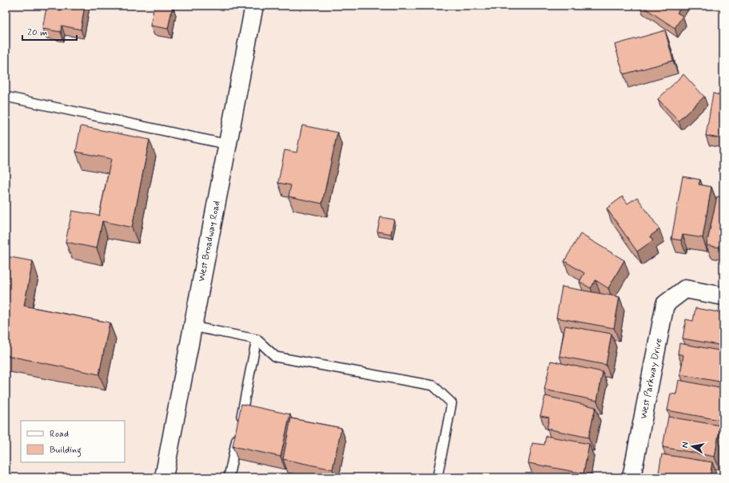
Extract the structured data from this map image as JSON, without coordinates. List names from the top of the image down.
{
  "streets": {
    "main road": ["West Broadway Road", "West Parkway Drive"]
  },
  "legend": ["Road", "Building"],
  "scale_bar": "20 m",
  "north": "left"
}
